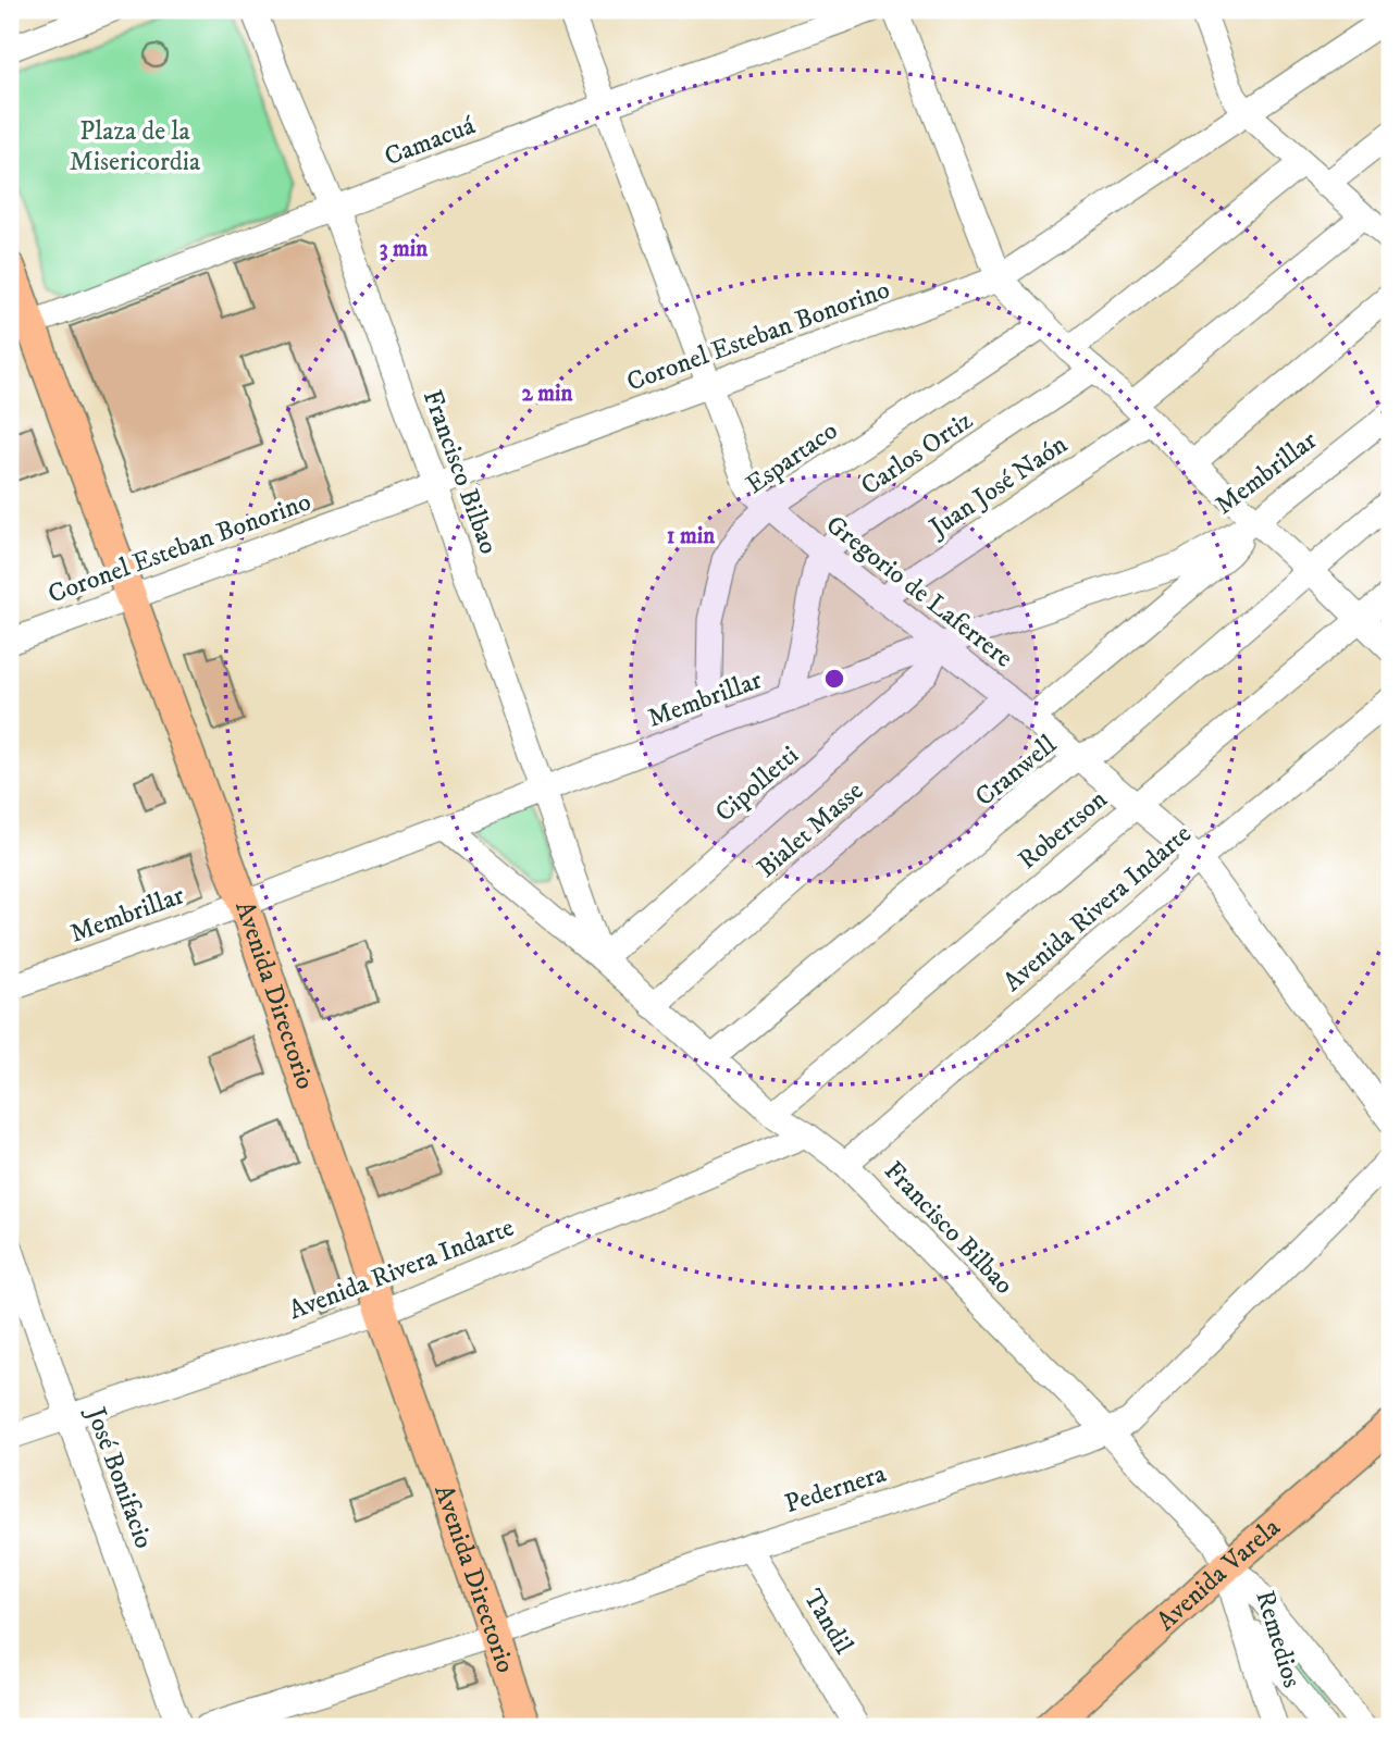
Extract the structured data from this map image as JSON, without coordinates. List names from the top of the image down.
{
  "streets": {
    "main road": ["Avenida Directorio", "Avenida Varela"],
    "street": [
      "Camacuá",
      "Coronel Esteban Bonorino",
      "Carlos Ortiz",
      "Espartaco",
      "Francisco Bilbao",
      "Membrillar",
      "Juan José Naón",
      "Gregorio de Laferrere",
      "Cranwell",
      "Cipolletti",
      "Bialet Masse",
      "Robertson",
      "Avenida Rivera Indarte",
      "José Bonifacio",
      "Pedernera",
      "Tandil",
      "Remedios"
    ]
  },
  "crossings": [
    ["Camacuá", "Francisco Bilbao"],
    ["Camacuá", "Gregorio de Laferrere"],
    ["Camacuá", "Avenida Directorio"],
    ["Coronel Esteban Bonorino", "Francisco Bilbao"],
    ["Coronel Esteban Bonorino", "Gregorio de Laferrere"],
    ["Coronel Esteban Bonorino", "Avenida Directorio"],
    ["Carlos Ortiz", "Gregorio de Laferrere"],
    ["Espartaco", "Membrillar"],
    ["Espartaco", "Gregorio de Laferrere"],
    ["Francisco Bilbao", "Membrillar"],
    ["Francisco Bilbao", "Cranwell"],
    ["Francisco Bilbao", "Cipolletti"],
    ["Francisco Bilbao", "Bialet Masse"],
    ["Francisco Bilbao", "Robertson"],
    ["Francisco Bilbao", "Avenida Rivera Indarte"],
    ["Francisco Bilbao", "Pedernera"],
    ["Francisco Bilbao", "Avenida Varela"],
    ["Francisco Bilbao", "Remedios"],
    ["Membrillar", "Gregorio de Laferrere"],
    ["Membrillar", "Cipolletti"],
    ["Membrillar", "Avenida Directorio"],
    ["Juan José Naón", "Gregorio de Laferrere"],
    ["Gregorio de Laferrere", "Cranwell"],
    ["Gregorio de Laferrere", "Cipolletti"],
    ["Gregorio de Laferrere", "Bialet Masse"],
    ["Gregorio de Laferrere", "Robertson"],
    ["Gregorio de Laferrere", "Avenida Rivera Indarte"],
    ["Avenida Rivera Indarte", "Avenida Directorio"],
    ["Avenida Rivera Indarte", "José Bonifacio"],
    ["Avenida Directorio", "Pedernera"],
    ["Pedernera", "Tandil"],
    ["Avenida Varela", "Remedios"]
  ],
  "parks": ["Plaza de la Misericordia"],
  "rings": ["3 min", "2 min", "1 min"]
}
